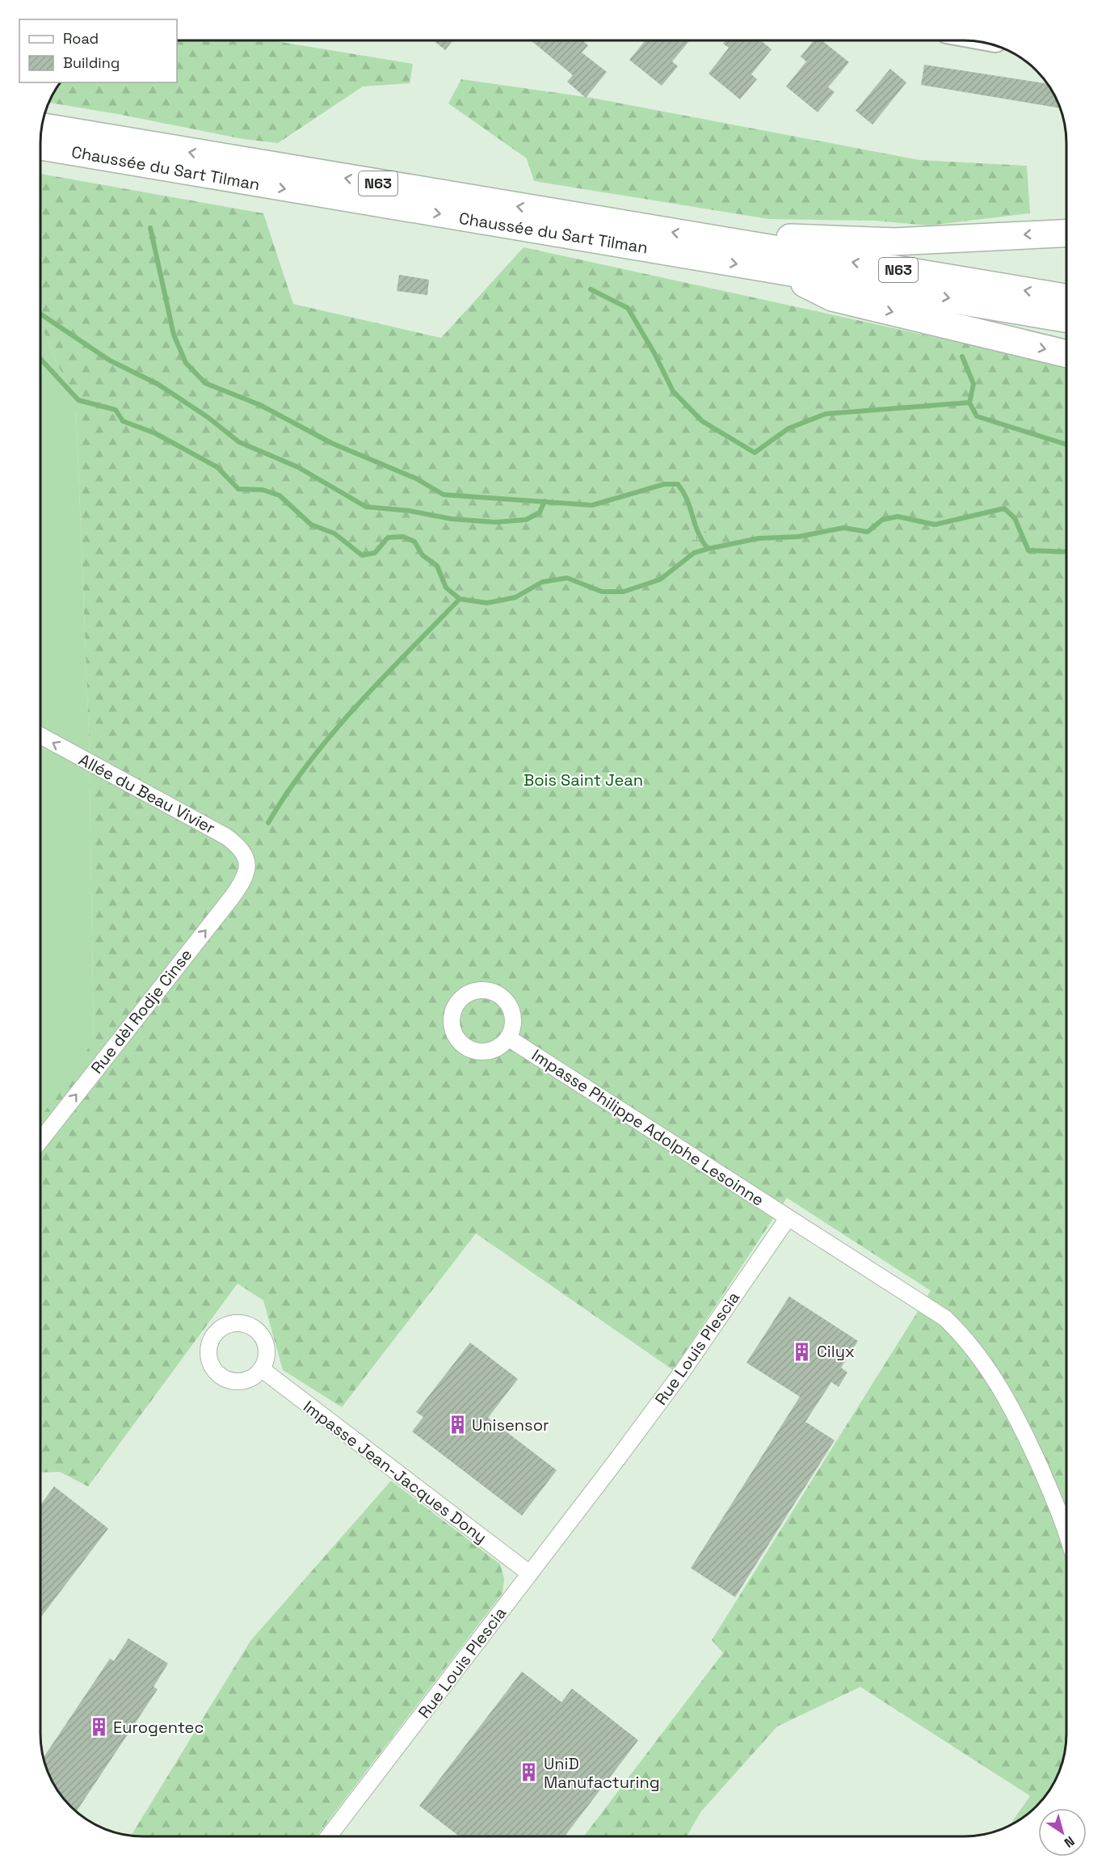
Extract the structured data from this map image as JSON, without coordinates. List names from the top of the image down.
{
  "streets": {
    "highway": ["Chaussée du Sart Tilman", "N63"],
    "street": [
      "Allée du Beau Vivier",
      "Rue dèl Rodje Cinse",
      "Impasse Philippe Adolphe Lesoinne",
      "Rue Louis Plescia",
      "Impasse Jean-Jacques Dony"
    ]
  },
  "crossings": [
    ["Allée du Beau Vivier", "Rue dèl Rodje Cinse"],
    ["Impasse Philippe Adolphe Lesoinne", "Rue Louis Plescia"],
    ["Rue Louis Plescia", "Impasse Jean-Jacques Dony"]
  ],
  "one_way": ["Allée du Beau Vivier", "Rue dèl Rodje Cinse"],
  "parks": ["Bois Saint Jean"],
  "places": {
    "building": [
      "Cilyx",
      "Unisensor",
      "Eurogentec",
      "UniD Manufacturing"
    ]
  },
  "legend": ["Road", "Building"],
  "north": "bottom right"
}
